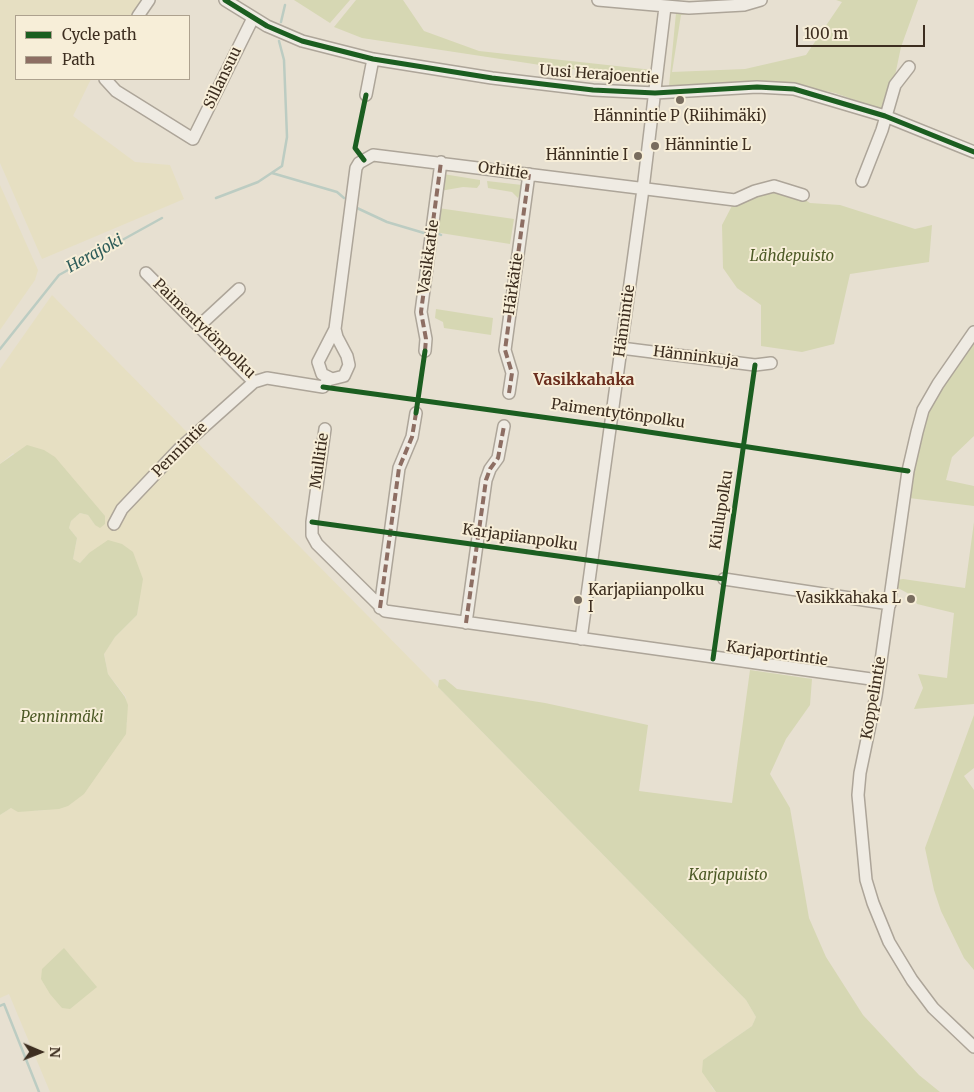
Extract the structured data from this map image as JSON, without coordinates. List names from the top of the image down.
{
  "streets": {
    "street": [
      "Uusi Herajoentie",
      "Sillansuu",
      "Orhitie",
      "Vasikkatie",
      "Härkätie",
      "Hännintie",
      "Paimentytönpolku",
      "Hänninkuja",
      "Pennintie",
      "Mullitie",
      "Karjaportintie",
      "Koppelintie"
    ],
    "cycle path": ["Kiulupolku", "Karjapiianpolku"]
  },
  "crossings": [
    ["Uusi Herajoentie", "Sillansuu"],
    ["Uusi Herajoentie", "Hännintie"],
    ["Orhitie", "Vasikkatie"],
    ["Orhitie", "Härkätie"],
    ["Orhitie", "Hännintie"],
    ["Orhitie", "Paimentytönpolku"],
    ["Hännintie", "Hänninkuja"],
    ["Hännintie", "Karjaportintie"],
    ["Paimentytönpolku", "Pennintie"],
    ["Mullitie", "Karjaportintie"],
    ["Karjaportintie", "Koppelintie"]
  ],
  "districts": ["Vasikkahaka"],
  "water": ["Herajoki"],
  "parks": ["Lähdepuisto", "Penninmäki", "Karjapuisto"],
  "places": [
    "Hännintie P (Riihimäki)",
    "Hännintie L",
    "Hännintie I",
    "Vasikkahaka L",
    "Karjapiianpolku I"
  ],
  "legend": ["Cycle path", "Path"],
  "scale_bar": "100 m",
  "north": "right"
}
